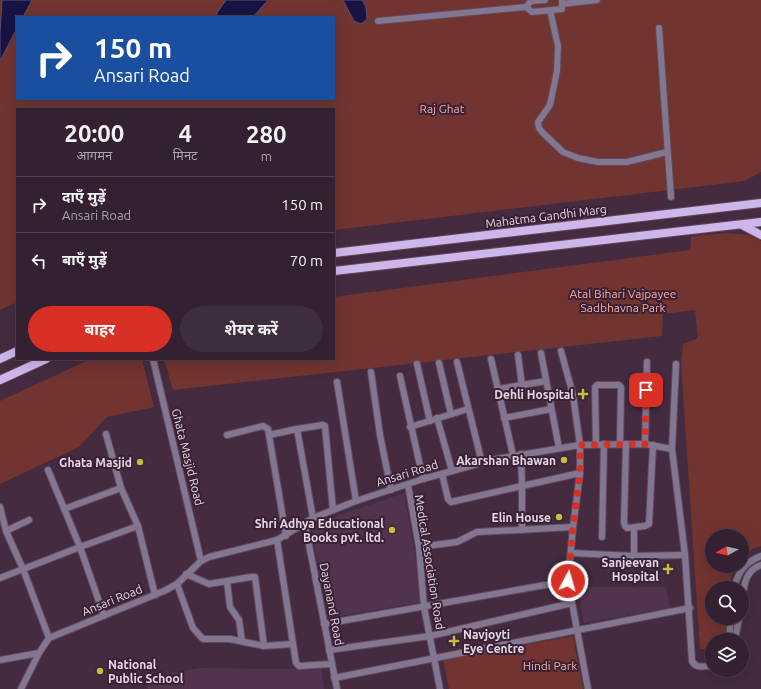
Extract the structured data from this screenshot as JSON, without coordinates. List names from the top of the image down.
{
  "streets": {
    "main road": ["Mahatma Gandhi Marg"],
    "street": [
      "Ghata Masjid Road",
      "Ansari Road",
      "Medical Association Road",
      "Dayanand Road"
    ]
  },
  "crossings": [
    ["Ghata Masjid Road", "Ansari Road"],
    ["Ansari Road", "Medical Association Road"],
    ["Ansari Road", "Dayanand Road"]
  ],
  "parks": ["Raj Ghat", "Atal Bihari Vajpayee Sadbhavna Park", "Hindi Park"],
  "places": {
    "health": ["Dehli Hospital", "Sanjeevan Hospital", "Navjoyti Eye Centre"],
    "other": [
      "Akarshan Bhawan",
      "Ghata Masjid",
      "Elin House",
      "Shri Adhya Educational Books pvt. ltd.",
      "National Public School"
    ]
  },
  "north": "left",
  "page": {
    "turn": ["150 m", "Ansari Road"],
    "eta": [
      "20:00",
      "आगमन",
      "4",
      "मिनट",
      "280",
      "m"
    ],
    "list": [
      {
        "name": "दाएँ मुड़ें",
        "note": "Ansari Road",
        "value": "150 m"
      },
      {
        "name": "बाएँ मुड़ें",
        "value": "70 m"
      }
    ],
    "buttons": ["बाहर", "शेयर करें"]
  }
}
